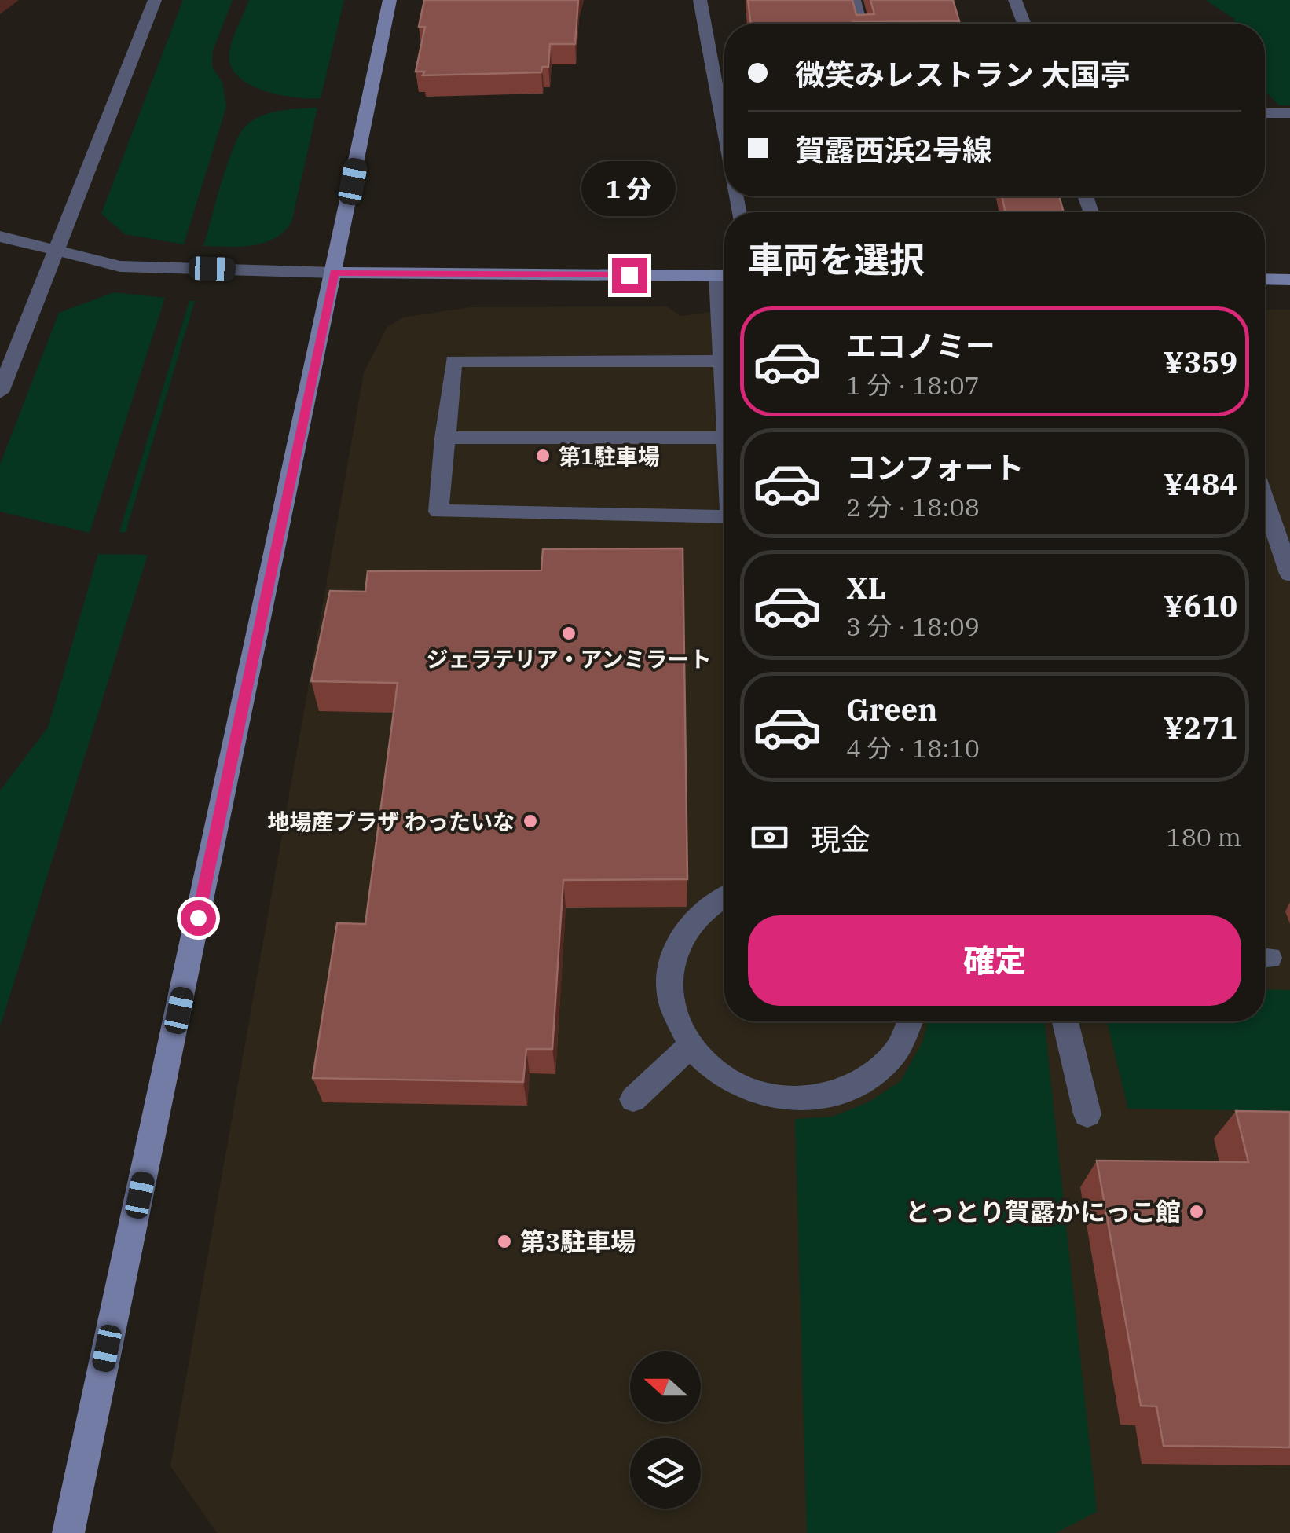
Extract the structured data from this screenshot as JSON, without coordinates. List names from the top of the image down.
{
  "places": [
    "第1駐車場",
    "ジェラテリア・アンミラート",
    "地場産プラザ わったいな",
    "とっとり賀露かにっこ館",
    "第3駐車場"
  ],
  "north": "left",
  "page": {
    "banner": ["微笑みレストラン 大国亭", "賀露西浜2号線"],
    "bubble": "1 分",
    "heading": "車両を選択",
    "list": [
      {
        "name": "エコノミー",
        "note": "1 分 · 18:07",
        "value": "¥359"
      },
      {
        "name": "コンフォート",
        "note": "2 分 · 18:08",
        "value": "¥484"
      },
      {
        "name": "XL",
        "note": "3 分 · 18:09",
        "value": "¥610"
      },
      {
        "name": "Green",
        "note": "4 分 · 18:10",
        "value": "¥271"
      }
    ],
    "pay": ["現金", "180 m"],
    "buttons": "確定"
  }
}
